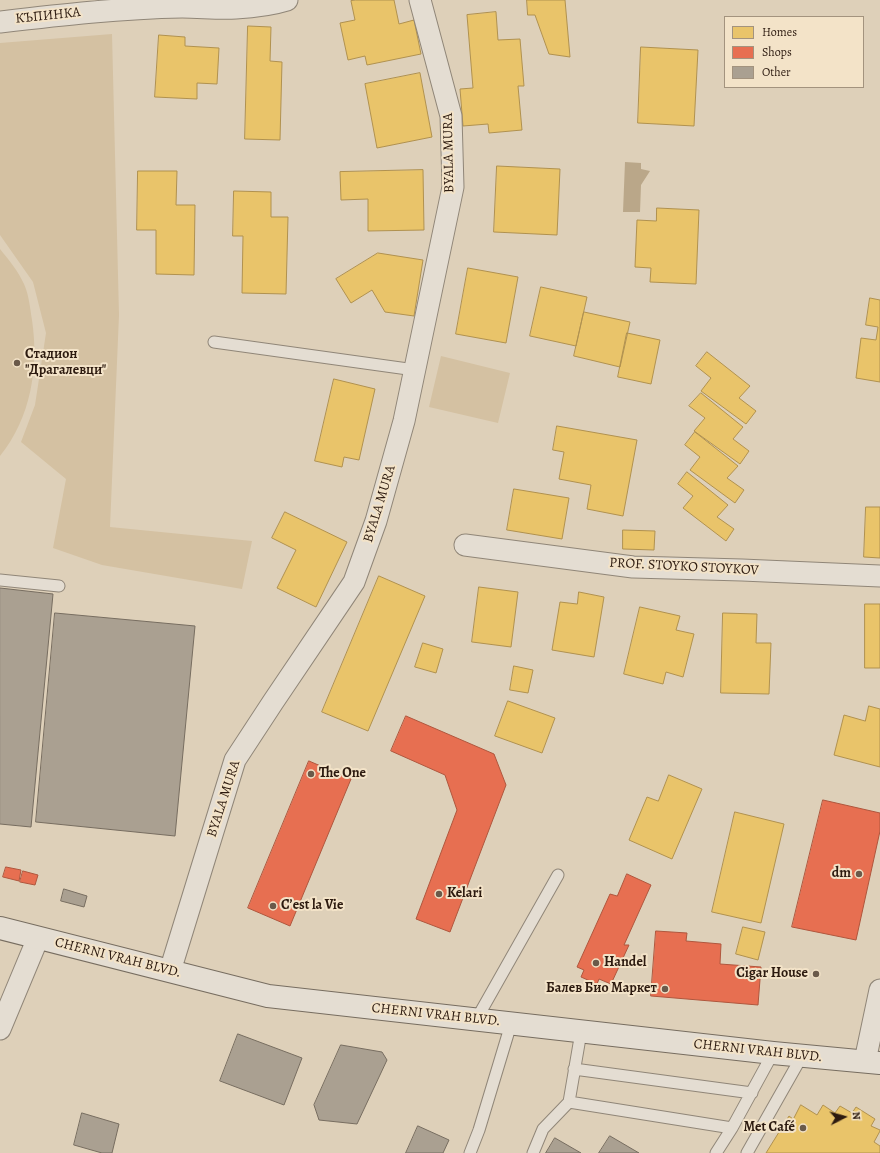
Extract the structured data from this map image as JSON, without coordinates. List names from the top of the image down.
{
  "streets": {
    "main road": ["CHERNI VRAH BLVD."],
    "street": ["КЪПИНКА", "BYALA MURA", "PROF. STOYKO STOYKOV"]
  },
  "crossings": [
    ["BYALA MURA", "CHERNI VRAH BLVD."]
  ],
  "places": [
    "Стадион \"Драгалевци\"",
    "The One",
    "dm",
    "Kelari",
    "C’est la Vie",
    "Handel",
    "Cigar House",
    "Балев Био Маркет",
    "Met Café"
  ],
  "legend": ["Homes", "Shops", "Other"],
  "north": "right"
}
